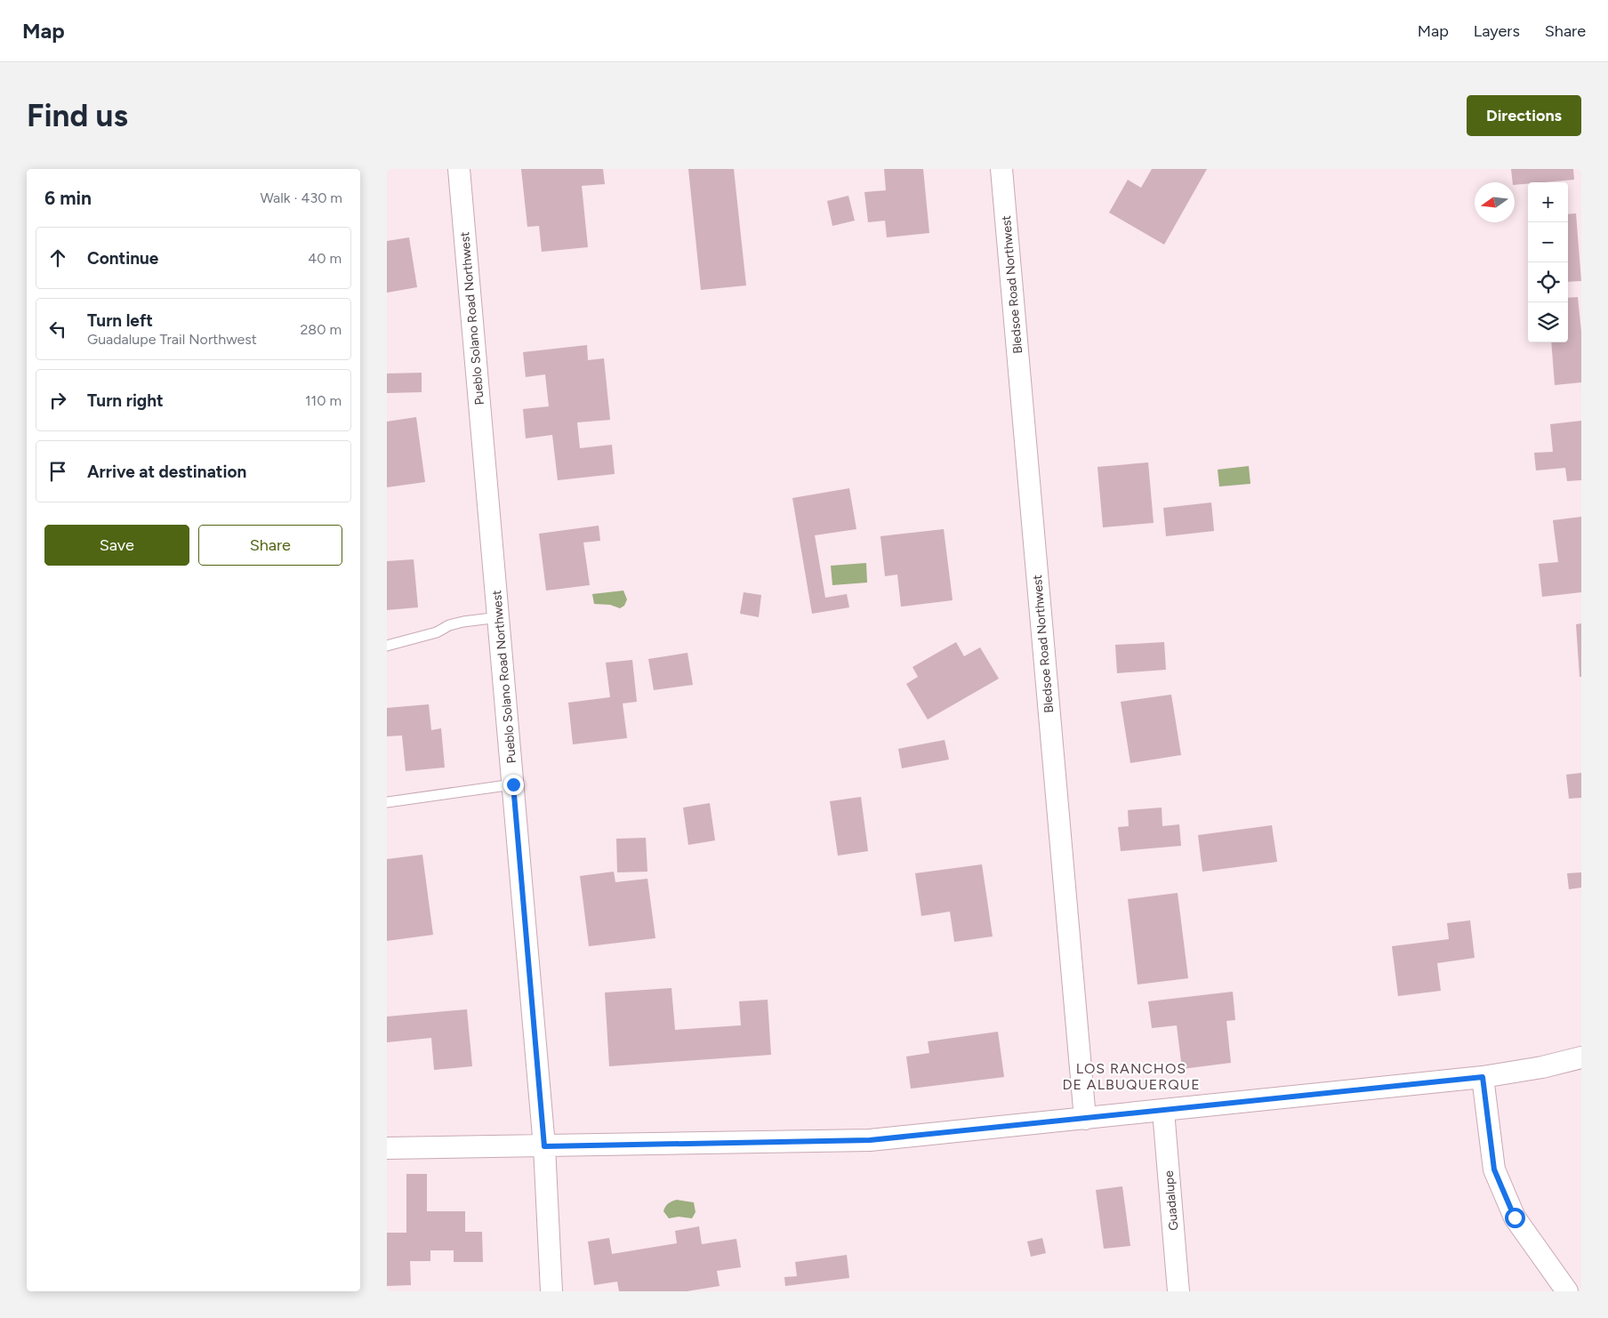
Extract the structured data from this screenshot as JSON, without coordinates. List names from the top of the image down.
{
  "streets": {
    "street": ["Bledsoe Road Northwest", "Pueblo Solano Road Northwest", "Guadalupe"]
  },
  "districts": ["LOS RANCHOS DE ALBUQUERQUE"],
  "north": "left",
  "page": {
    "header": "Map",
    "nav": ["Map", "Layers", "Share"],
    "buttons": [
      "Directions",
      ["Save", "Share"]
    ],
    "title": "Find us",
    "heading": ["6 min", "Walk · 430 m"],
    "map_buttons": ["+", "−"],
    "list": [
      ["Continue", "40 m"],
      ["Turn left", "Guadalupe Trail Northwest", "280 m"],
      ["Turn right", "110 m"],
      "Arrive at destination"
    ]
  }
}
